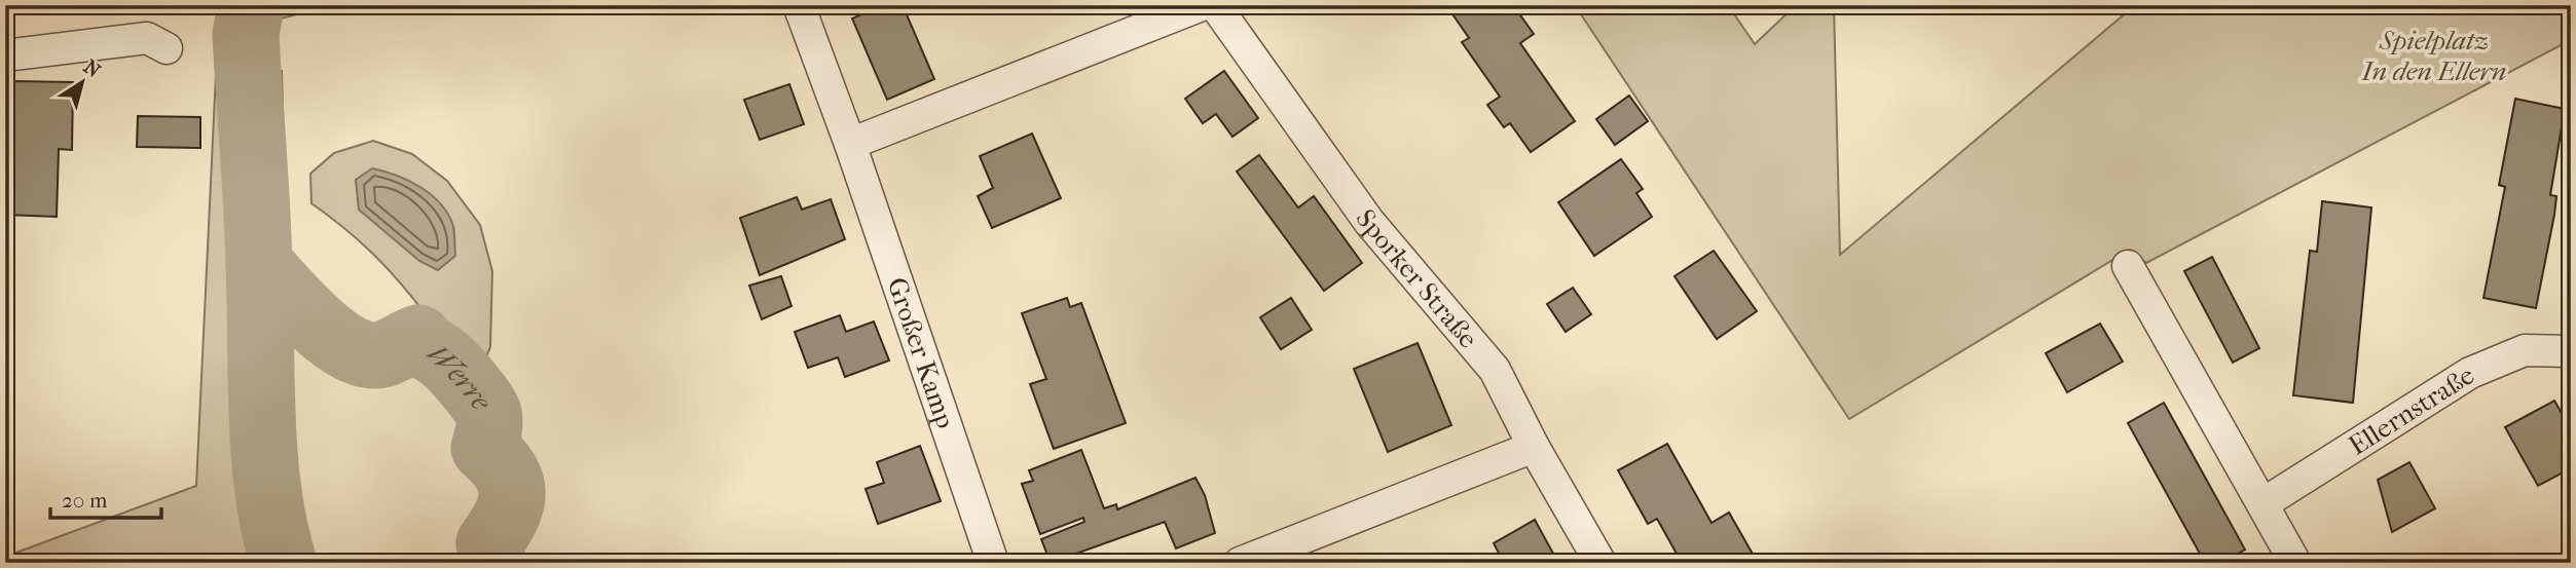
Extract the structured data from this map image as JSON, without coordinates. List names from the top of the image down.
{
  "streets": {
    "street": ["Sporker Straße", "Großer Kamp", "Ellernstraße"]
  },
  "water": ["Werre"],
  "parks": ["Spielplatz In den Ellern"],
  "scale_bar": "20 m",
  "north": "top right"
}
